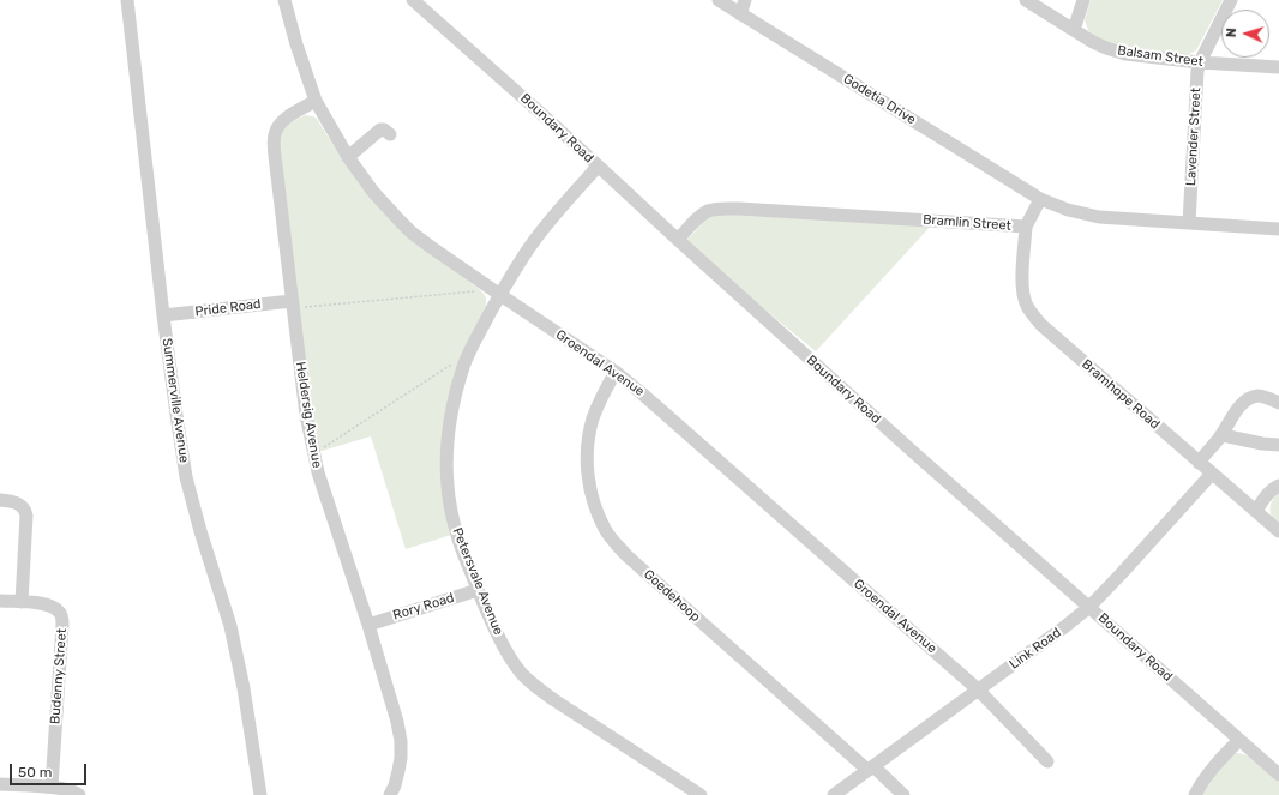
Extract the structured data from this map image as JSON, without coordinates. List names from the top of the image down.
{
  "streets": {
    "street": [
      "Balsam Street",
      "Godetia Drive",
      "Boundary Road",
      "Lavender Street",
      "Bramlin Street",
      "Pride Road",
      "Groendal Avenue",
      "Bramhope Road",
      "Summerville Avenue",
      "Heldersig Avenue",
      "Petersvale Avenue",
      "Goedehoop",
      "Rory Road",
      "Link Road",
      "Budenny Street"
    ]
  },
  "crossings": [
    ["Balsam Street", "Lavender Street"],
    ["Godetia Drive", "Bramlin Street"],
    ["Boundary Road", "Bramlin Street"],
    ["Boundary Road", "Petersvale Avenue"],
    ["Boundary Road", "Link Road"],
    ["Bramlin Street", "Bramhope Road"],
    ["Pride Road", "Summerville Avenue"],
    ["Pride Road", "Heldersig Avenue"],
    ["Groendal Avenue", "Heldersig Avenue"],
    ["Groendal Avenue", "Petersvale Avenue"],
    ["Groendal Avenue", "Goedehoop"],
    ["Groendal Avenue", "Link Road"],
    ["Bramhope Road", "Link Road"],
    ["Heldersig Avenue", "Rory Road"],
    ["Petersvale Avenue", "Rory Road"],
    ["Goedehoop", "Link Road"]
  ],
  "scale_bar": "50 m",
  "north": "left"
}
